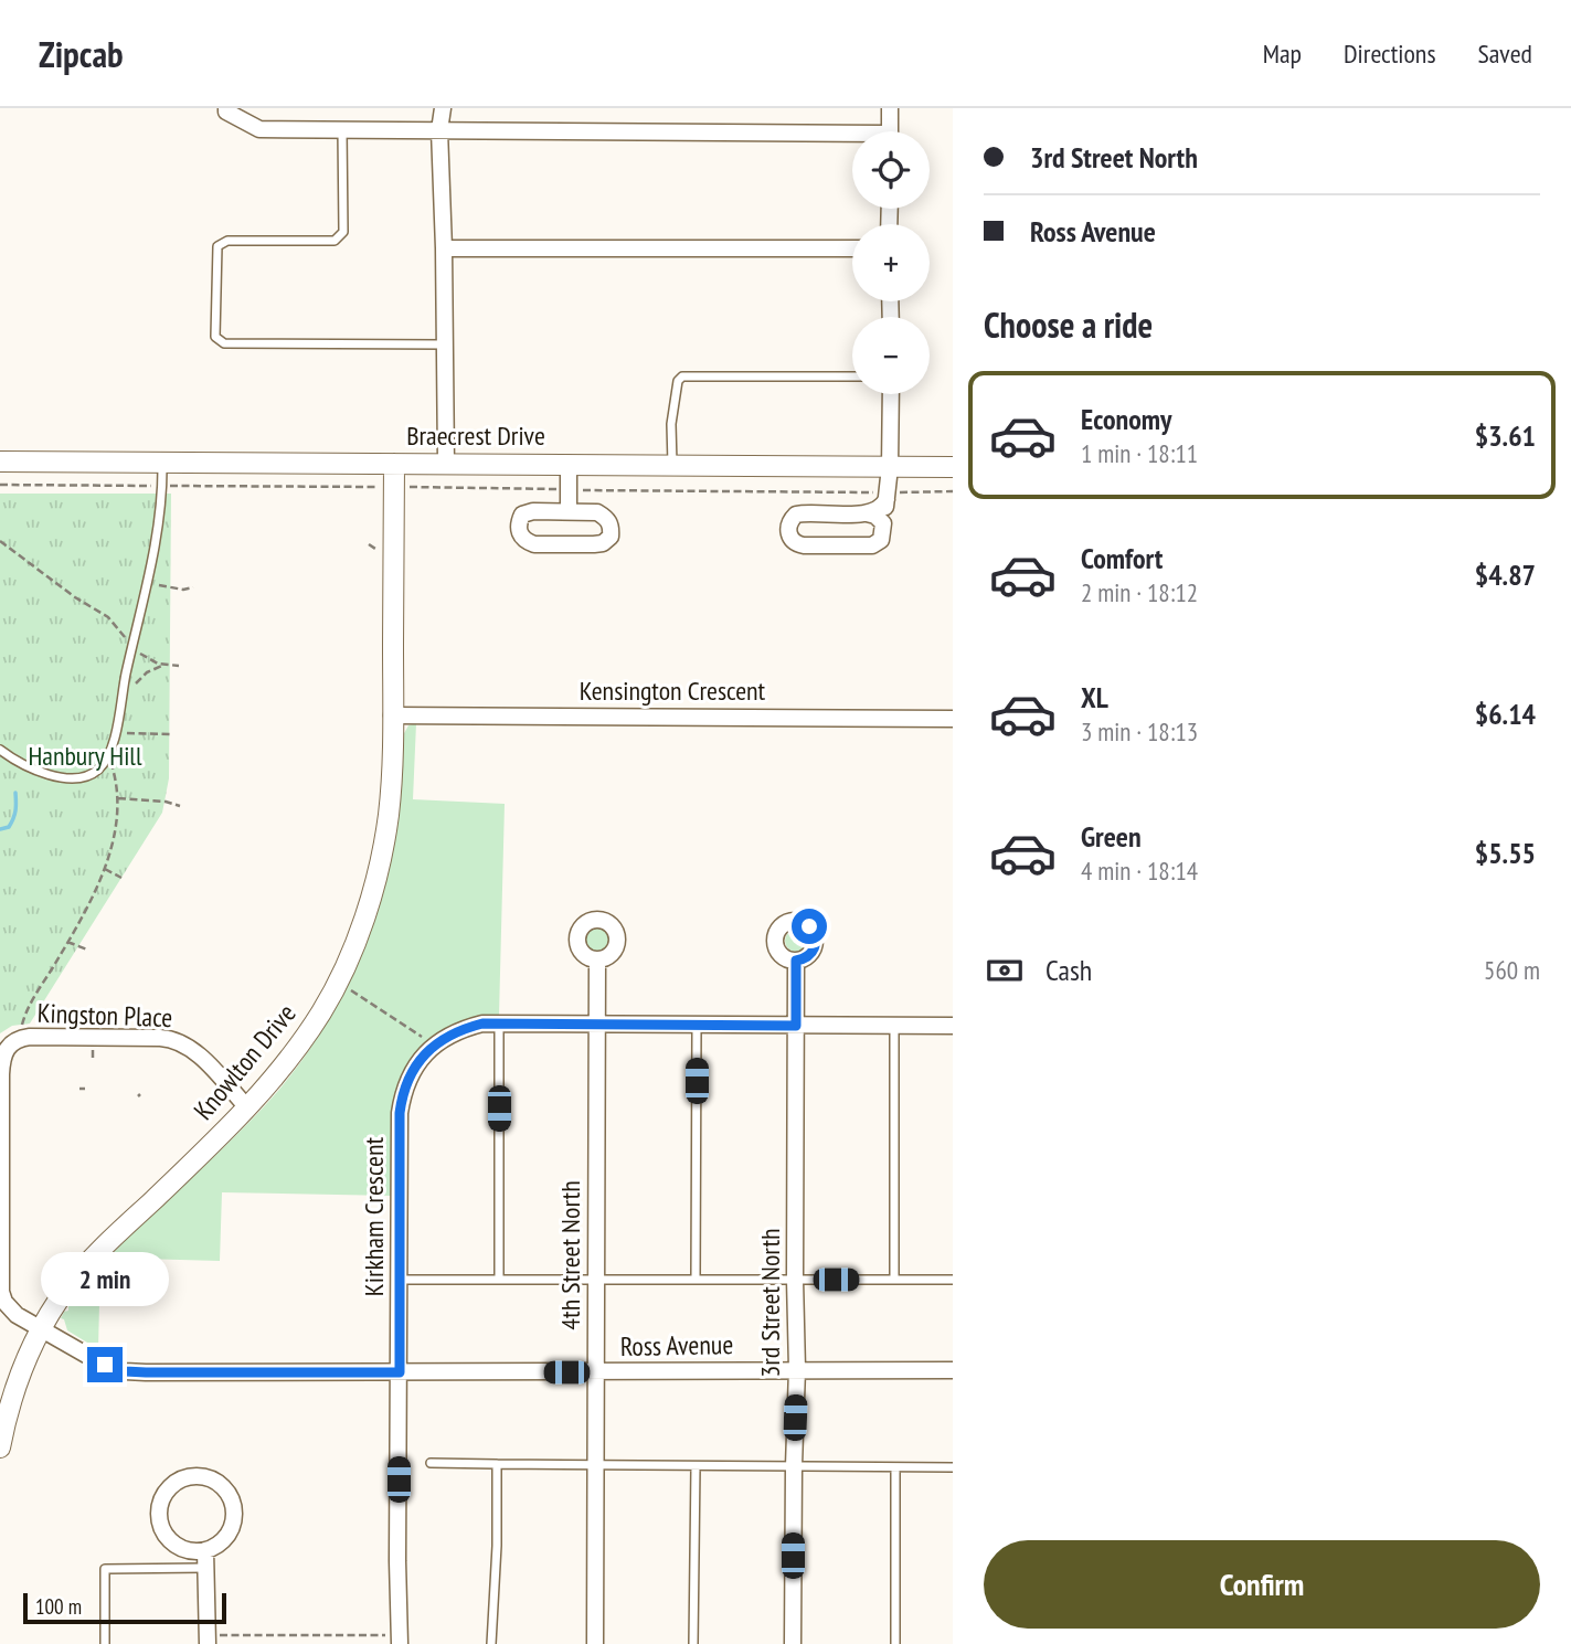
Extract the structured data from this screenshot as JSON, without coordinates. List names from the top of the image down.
{
  "streets": {
    "street": [
      "Braecrest Drive",
      "Kensington Crescent",
      "Kingston Place",
      "Knowlton Drive",
      "Kirkham Crescent",
      "4th Street North",
      "3rd Street North",
      "Ross Avenue"
    ]
  },
  "crossings": [
    ["Braecrest Drive", "Knowlton Drive"],
    ["Kensington Crescent", "Knowlton Drive"],
    ["Kingston Place", "Knowlton Drive"],
    ["Kingston Place", "Ross Avenue"],
    ["Knowlton Drive", "Ross Avenue"],
    ["Kirkham Crescent", "4th Street North"],
    ["Kirkham Crescent", "3rd Street North"],
    ["Kirkham Crescent", "Ross Avenue"],
    ["4th Street North", "Ross Avenue"],
    ["3rd Street North", "Ross Avenue"]
  ],
  "parks": ["Hanbury Hill"],
  "scale_bar": "100 m",
  "page": {
    "header": "Zipcab",
    "nav": ["Map", "Directions", "Saved"],
    "banner": ["3rd Street North", "Ross Avenue"],
    "map_buttons": ["+", "−"],
    "heading": "Choose a ride",
    "list": [
      {
        "name": "Economy",
        "note": "1 min · 18:11",
        "value": "$3.61"
      },
      {
        "name": "Comfort",
        "note": "2 min · 18:12",
        "value": "$4.87"
      },
      {
        "name": "XL",
        "note": "3 min · 18:13",
        "value": "$6.14"
      },
      {
        "name": "Green",
        "note": "4 min · 18:14",
        "value": "$5.55"
      }
    ],
    "pay": ["Cash", "560 m"],
    "bubble": "2 min",
    "buttons": "Confirm",
    "scale": "100 m"
  }
}
